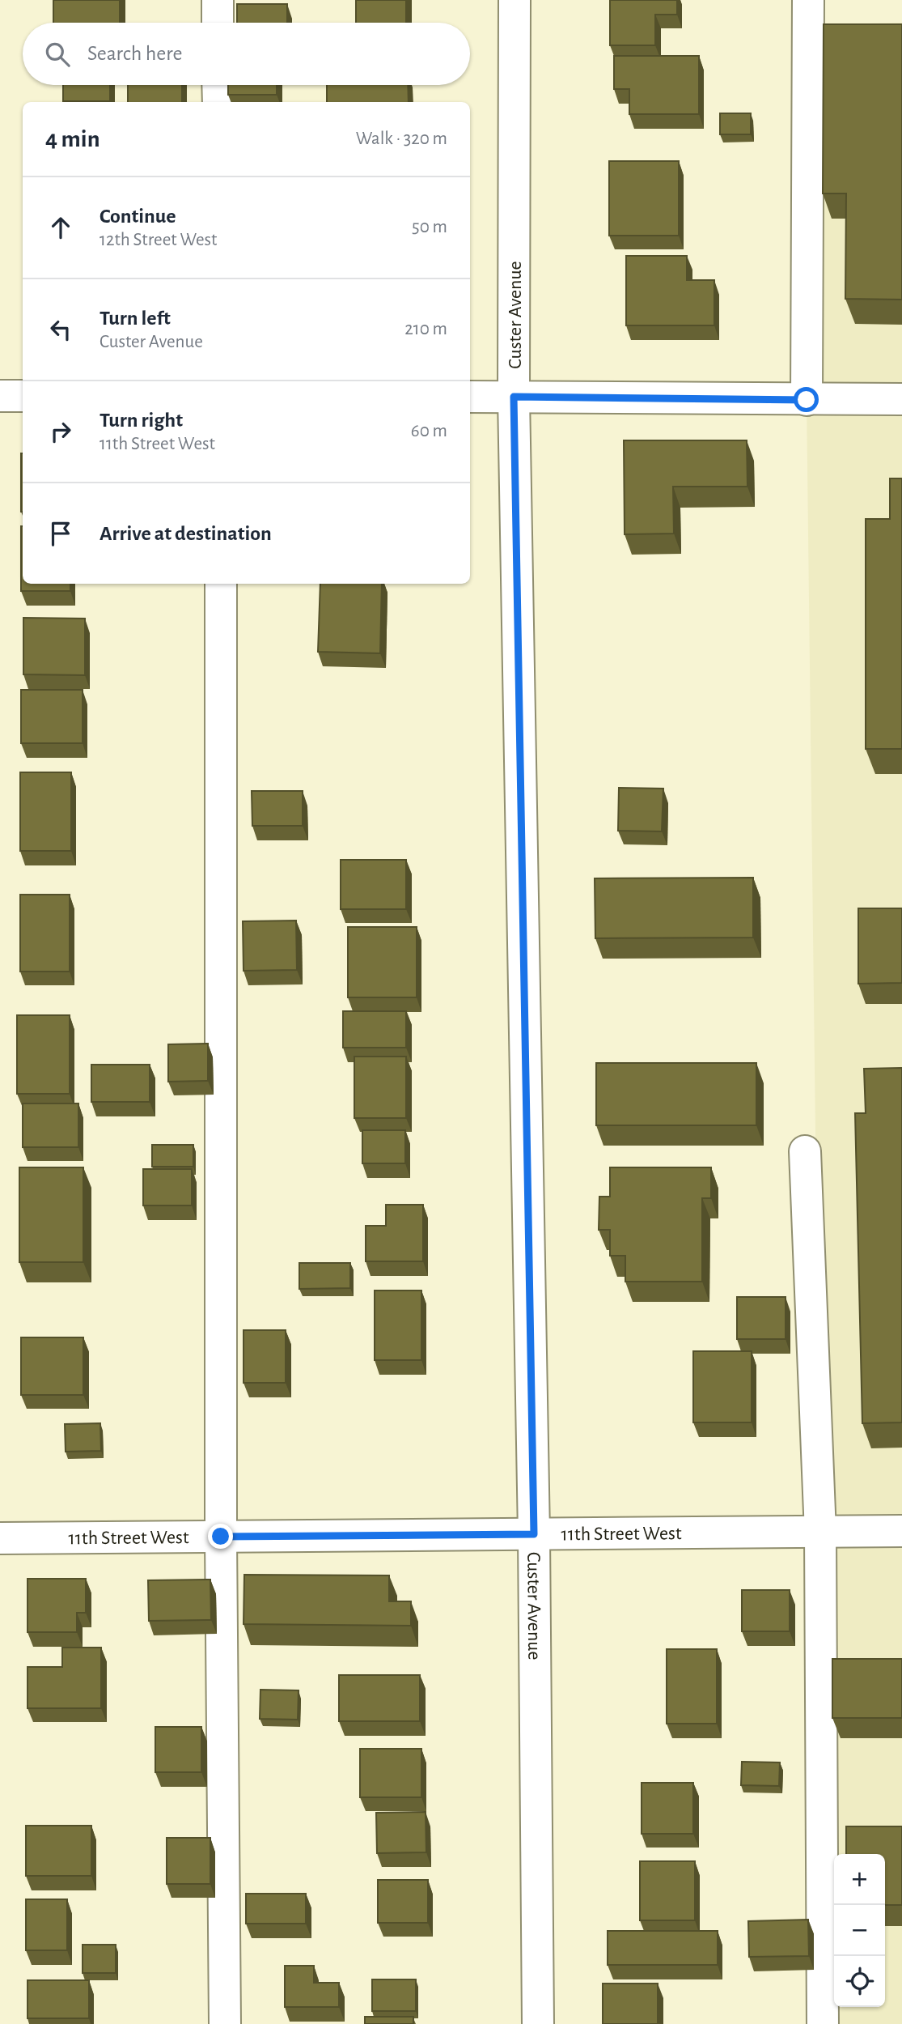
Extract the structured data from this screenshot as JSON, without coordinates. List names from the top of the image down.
{
  "streets": {
    "street": ["Custer Avenue", "11th Street West"]
  },
  "crossings": [
    ["Custer Avenue", "11th Street West"]
  ],
  "page": {
    "search": "Search here",
    "heading": ["4 min", "Walk · 320 m"],
    "list": [
      ["Continue", "12th Street West", "50 m"],
      ["Turn left", "Custer Avenue", "210 m"],
      ["Turn right", "11th Street West", "60 m"],
      "Arrive at destination"
    ],
    "map_buttons": ["+", "−"]
  }
}
